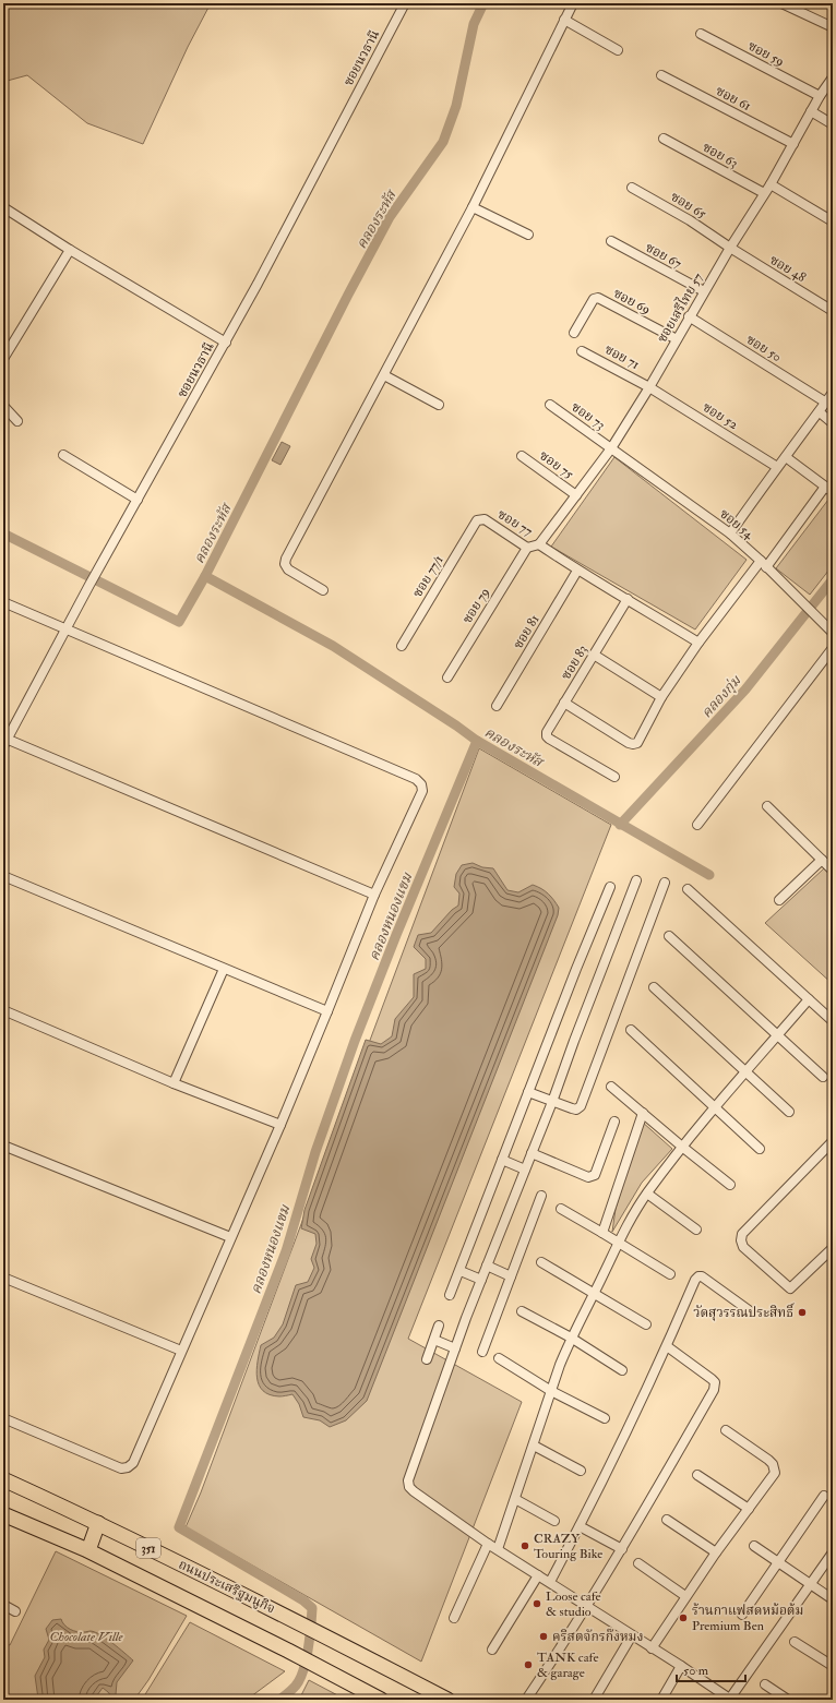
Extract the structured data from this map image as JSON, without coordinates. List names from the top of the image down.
{
  "streets": {
    "main road": ["351", "ถนนประเสริฐมนูกิจ"],
    "street": [
      "ซอย 59",
      "ซอยนวธานี",
      "ซอย 61",
      "ซอย 63",
      "ซอย 65",
      "ซอย 67",
      "ซอย 48",
      "ซอย 69",
      "ซอยเสรีไทย 57",
      "ซอย 50",
      "ซอย 71",
      "ซอย 73",
      "ซอย 52",
      "ซอย 75",
      "ซอย 77",
      "ซอย 54",
      "ซอย 77/1",
      "ซอย 79",
      "ซอย 81",
      "ซอย 83"
    ]
  },
  "crossings": [
    ["ซอย 59", "ซอยเสรีไทย 57"],
    ["ซอย 61", "ซอยเสรีไทย 57"],
    ["ซอย 63", "ซอยเสรีไทย 57"],
    ["ซอย 65", "ซอย 48"],
    ["ซอย 65", "ซอยเสรีไทย 57"],
    ["ซอย 67", "ซอยเสรีไทย 57"],
    ["ซอย 48", "ซอยเสรีไทย 57"],
    ["ซอย 69", "ซอยเสรีไทย 57"],
    ["ซอยเสรีไทย 57", "ซอย 50"],
    ["ซอยเสรีไทย 57", "ซอย 71"],
    ["ซอยเสรีไทย 57", "ซอย 73"],
    ["ซอยเสรีไทย 57", "ซอย 52"],
    ["ซอยเสรีไทย 57", "ซอย 75"],
    ["ซอยเสรีไทย 57", "ซอย 77"],
    ["ซอยเสรีไทย 57", "ซอย 54"],
    ["ซอย 71", "ซอย 52"],
    ["ซอย 73", "ซอย 54"],
    ["ซอย 77", "ซอย 77/1"],
    ["ซอย 77", "ซอย 79"]
  ],
  "water": ["คลองระหัส", "คลองกุ่ม", "คลองหนองแขม"],
  "parks": ["Chocolate Ville"],
  "places": [
    "วัดสุวรรณประสิทธิ์",
    "CRAZY Touring Bike",
    "Loose cafe & studio",
    "ร้านกาแฟสดหม้อต้ม Premium Ben",
    "คริสตจักรก๊งหมง",
    "TANK cafe & garage"
  ],
  "scale_bar": "50 m"
}
